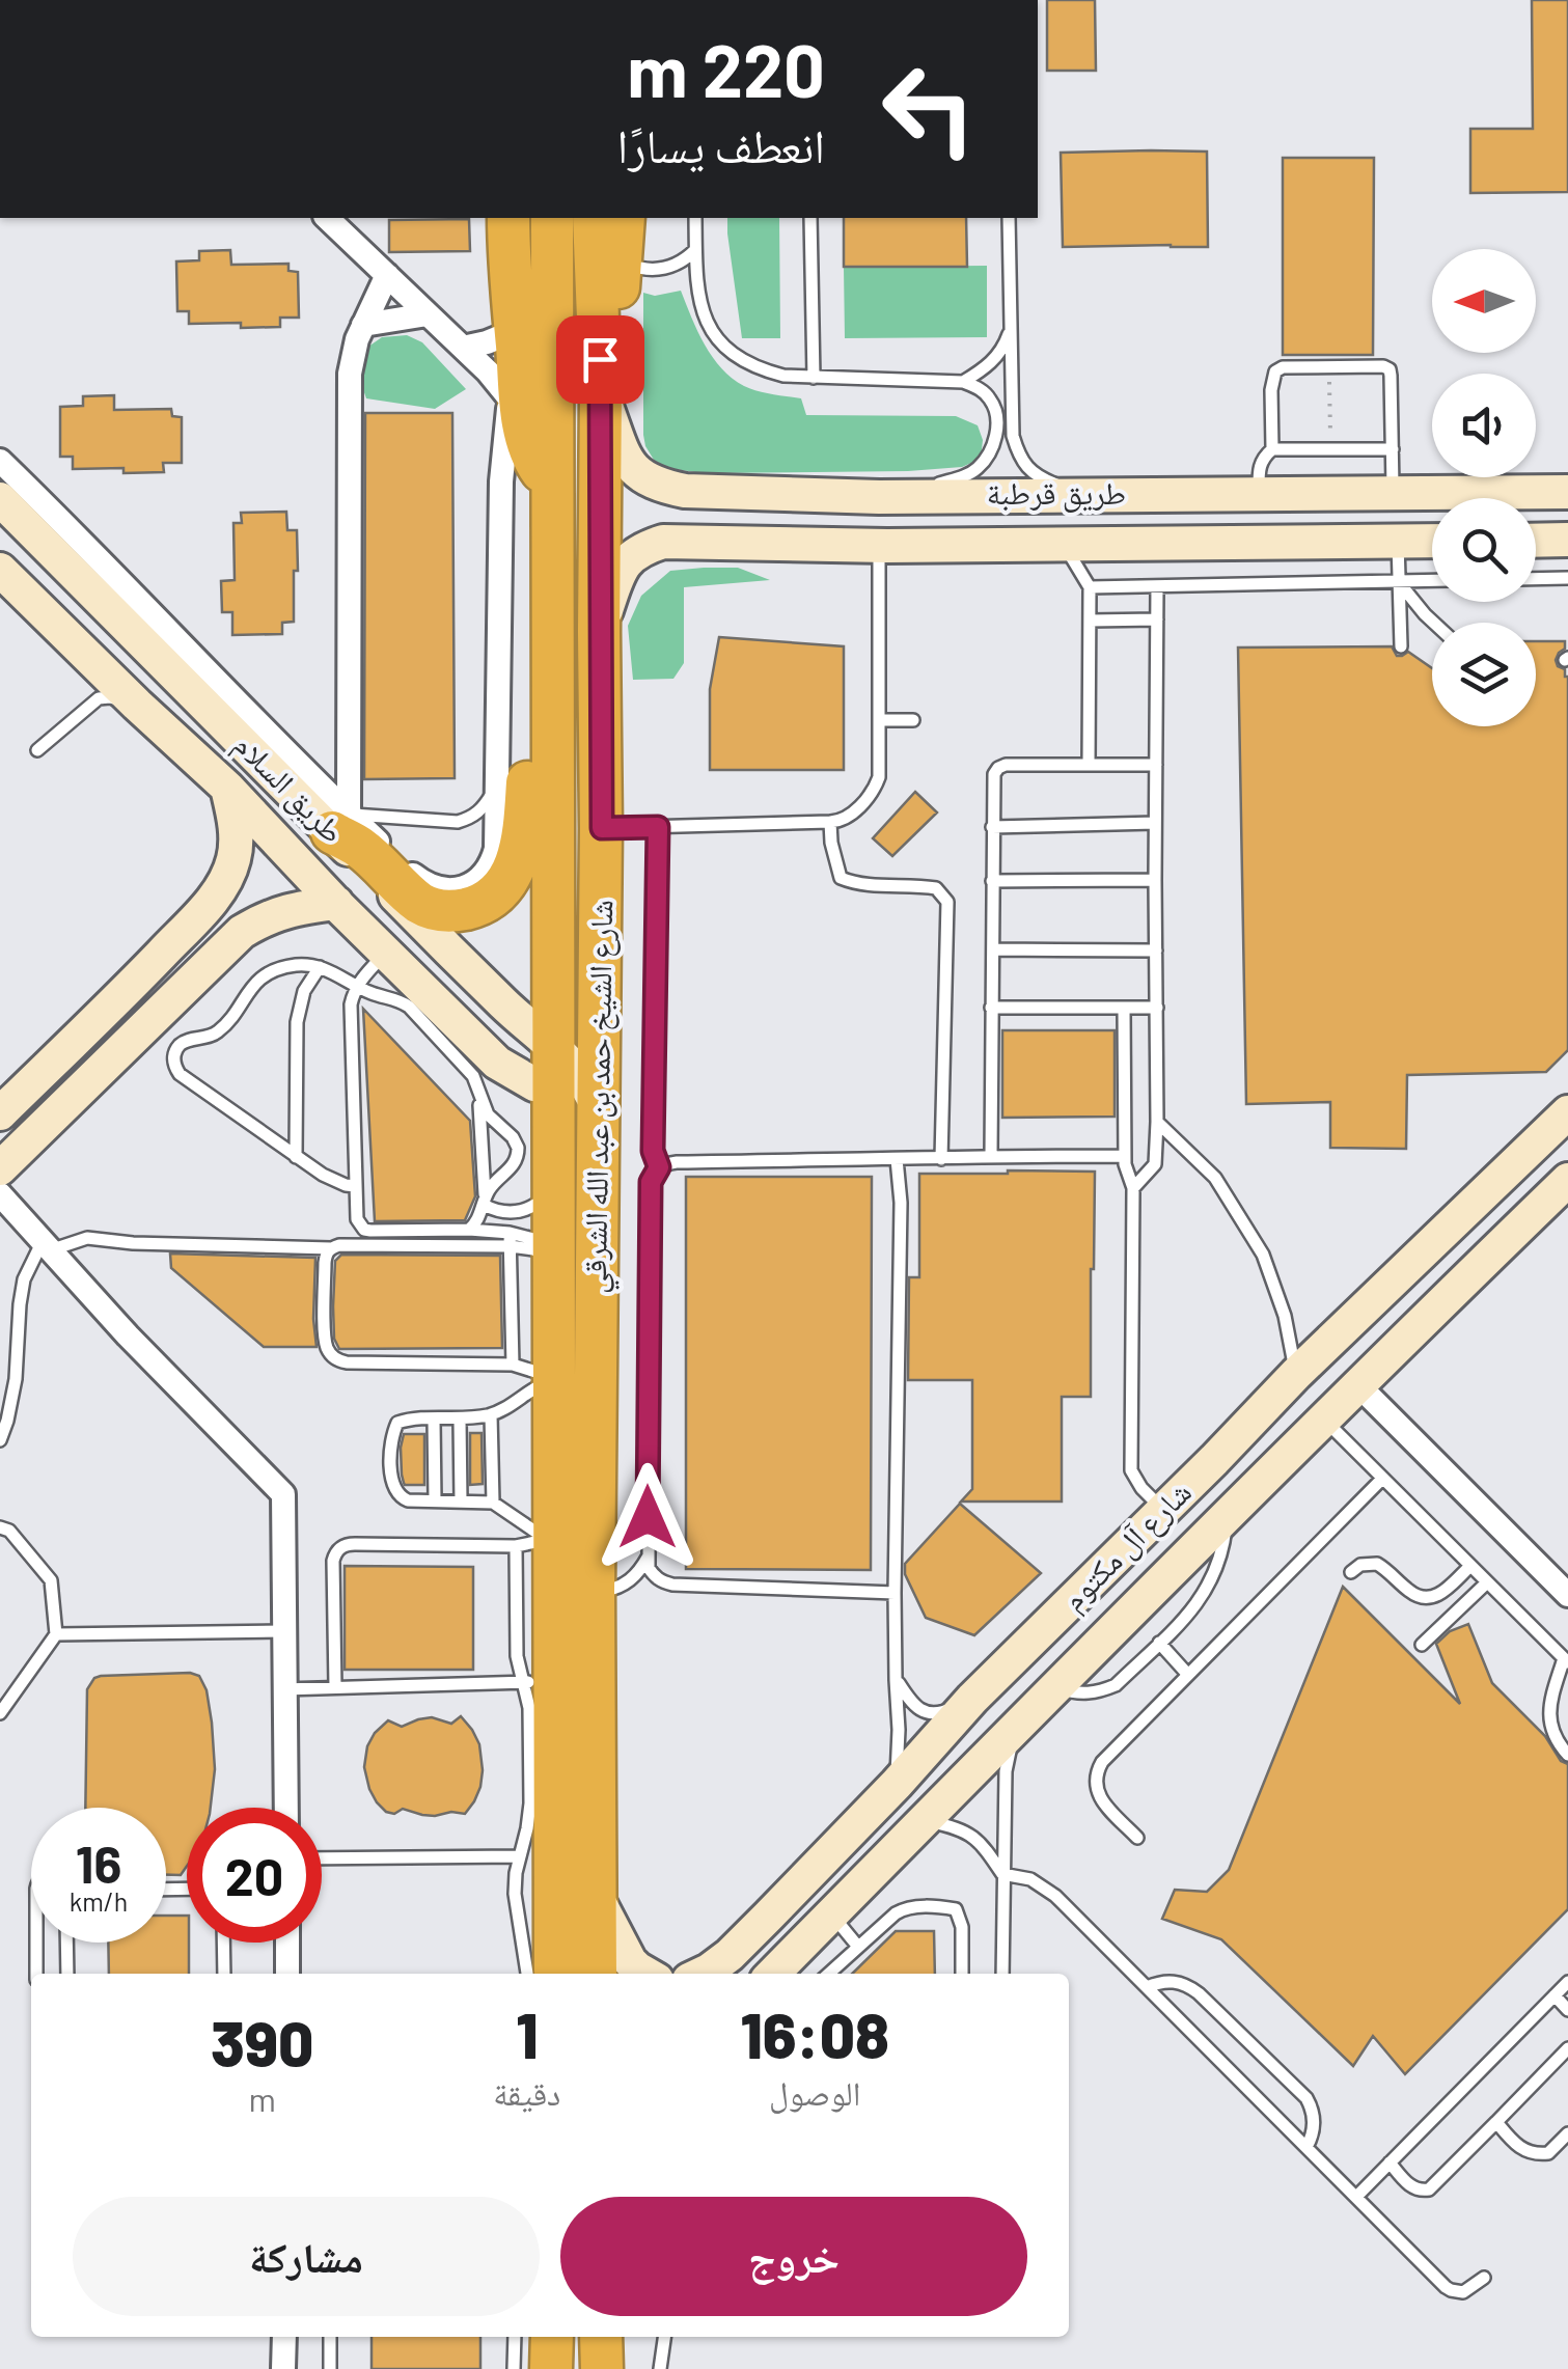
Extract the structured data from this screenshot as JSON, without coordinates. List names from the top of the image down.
{
  "streets": {
    "highway": ["شارع الشيخ حمد بن عبد الله الشرقي"],
    "main road": ["طريق قرطبة", "طريق السلام", "شارع آل مكتوم"]
  },
  "crossings": [
    ["طريق قرطبة", "شارع الشيخ حمد بن عبد الله الشرقي"],
    ["طريق السلام", "شارع الشيخ حمد بن عبد الله الشرقي"]
  ],
  "north": "left",
  "page": {
    "turn": ["220 m", "انعطف يسارًا"],
    "speed": "16 km/h",
    "limit": "20",
    "eta": [
      "16:08",
      "الوصول",
      "1",
      "دقيقة",
      "390",
      "m"
    ],
    "buttons": ["خروج", "مشاركة"]
  }
}
